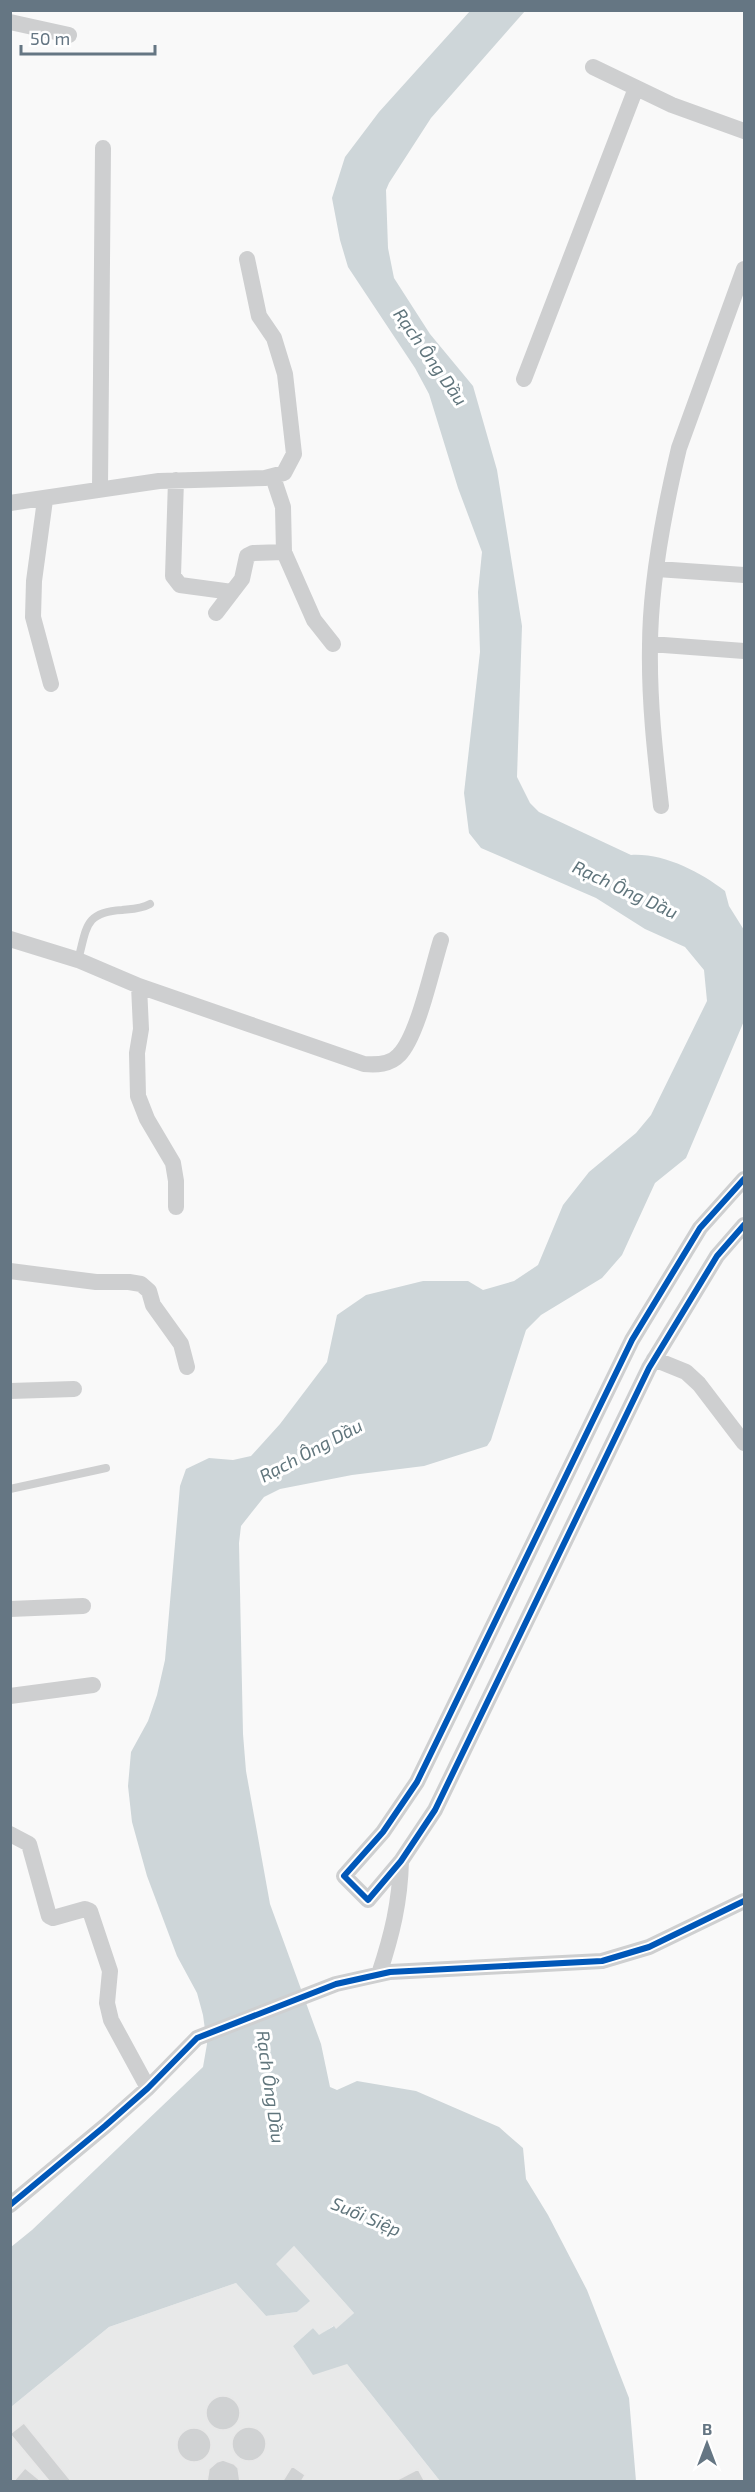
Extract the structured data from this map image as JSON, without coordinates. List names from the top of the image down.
{
  "water": ["Rạch Ông Dầu", "Suối Siệp"],
  "scale_bar": "50 m",
  "north": "top"
}
